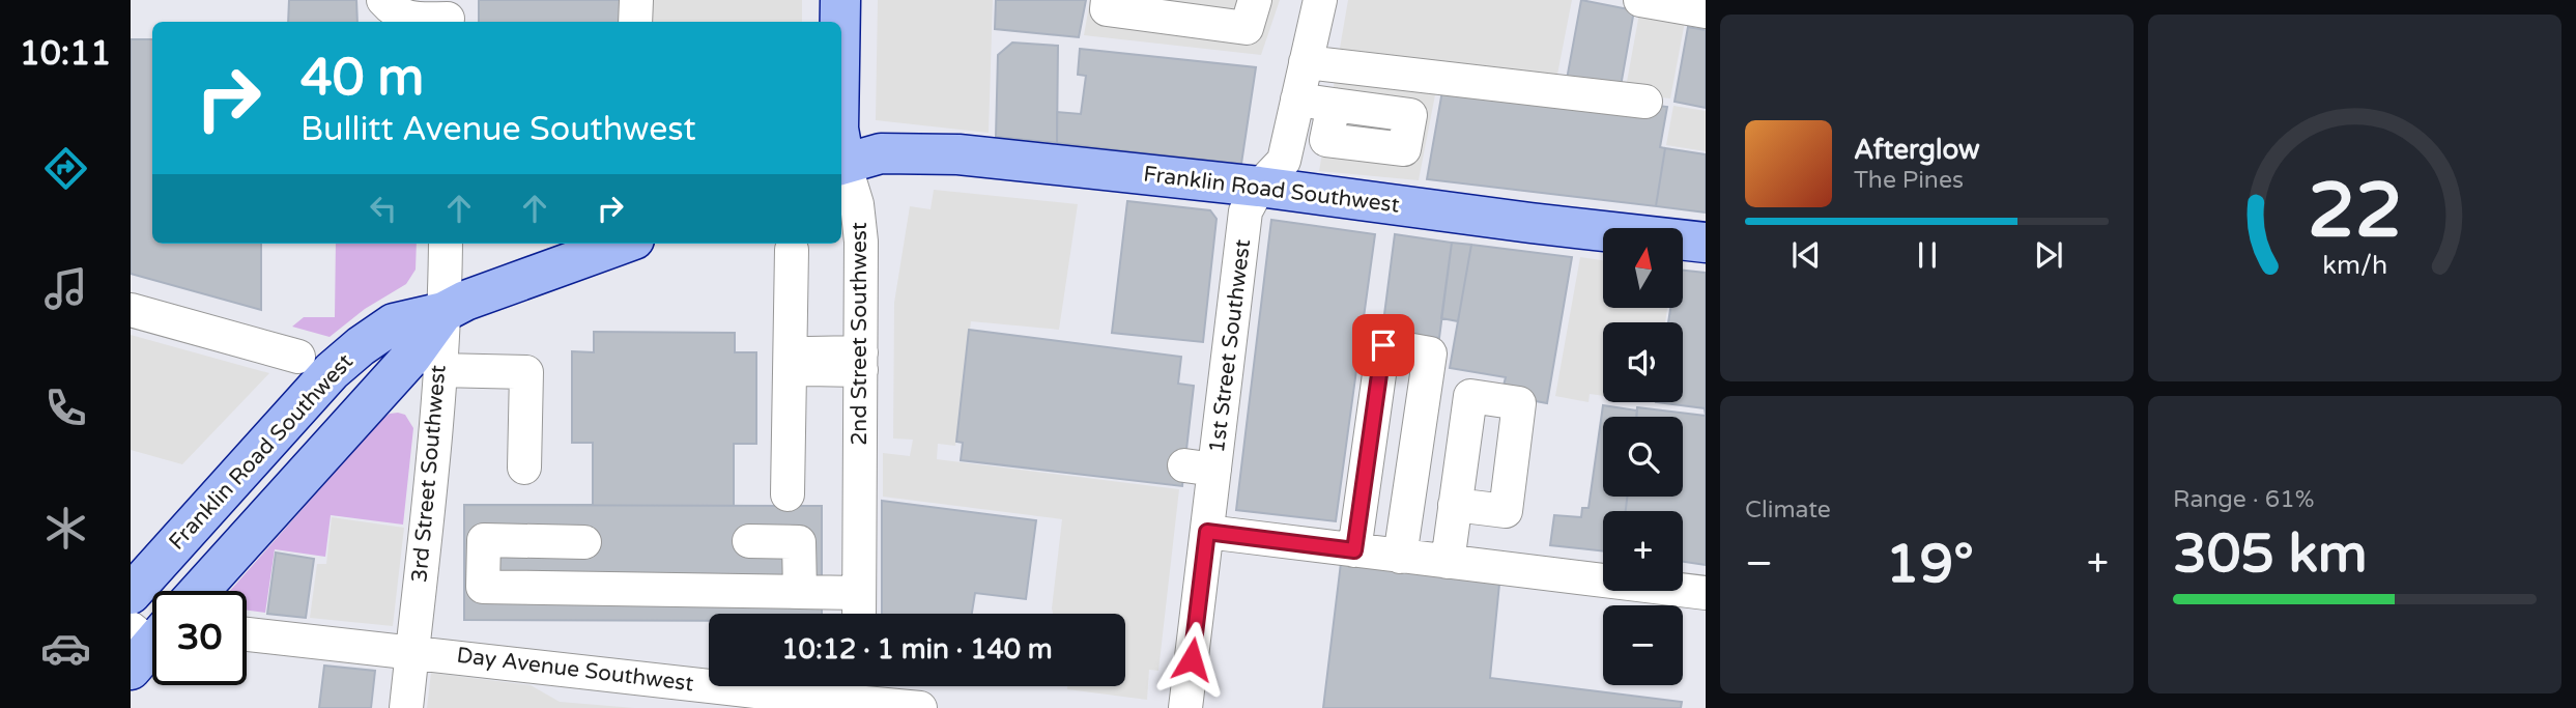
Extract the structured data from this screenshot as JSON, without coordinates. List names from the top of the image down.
{
  "streets": {
    "main road": ["Franklin Road Southwest", "2nd Street Southwest"],
    "street": ["1st Street Southwest", "3rd Street Southwest", "Day Avenue Southwest"]
  },
  "crossings": [
    ["Franklin Road Southwest", "2nd Street Southwest"],
    ["Franklin Road Southwest", "1st Street Southwest"],
    ["Franklin Road Southwest", "3rd Street Southwest"],
    ["3rd Street Southwest", "Day Avenue Southwest"]
  ],
  "north": "top",
  "page": {
    "tabs": "10:11",
    "turn": ["40 m", "Bullitt Avenue Southwest"],
    "song": ["Afterglow", "The Pines"],
    "map_buttons": ["+", "−"],
    "tile": [
      "Climate",
      ["Range · 61%", "305 km"]
    ],
    "heat": ["−", "19°", "+"],
    "limit": "30",
    "trip": "10:12 · 1 min · 140 m",
    "gauge": ["22", "km/h"]
  }
}
